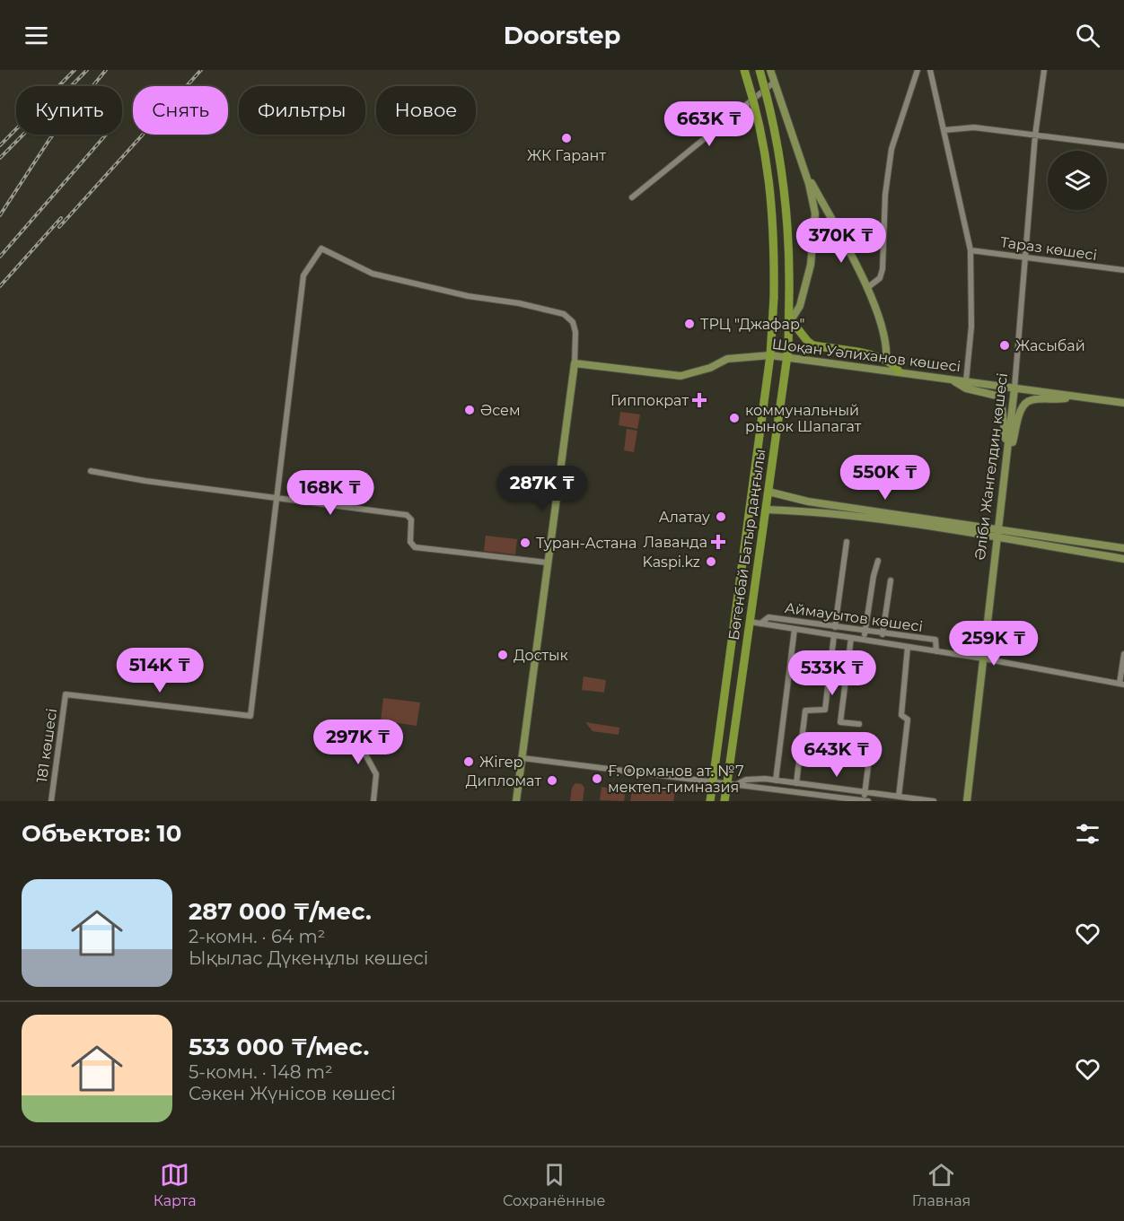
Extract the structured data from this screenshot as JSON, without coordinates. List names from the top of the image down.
{
  "streets": {
    "main road": ["Бөгенбай Батыр даңғылы"],
    "street": [
      "Тараз көшесі",
      "Шоқан Уәлиханов көшесі",
      "Әліби Жангелдин көшесі",
      "Аймауытов көшесі",
      "181 көшесі"
    ]
  },
  "crossings": [
    ["Тараз көшесі", "Әліби Жангелдин көшесі"],
    ["Шоқан Уәлиханов көшесі", "Әліби Жангелдин көшесі"],
    ["Шоқан Уәлиханов көшесі", "Бөгенбай Батыр даңғылы"],
    ["Әліби Жангелдин көшесі", "Аймауытов көшесі"],
    ["Бөгенбай Батыр даңғылы", "Аймауытов көшесі"]
  ],
  "places": {
    "other": [
      "ЖК Гарант",
      "ТРЦ \"Джафар\"",
      "Жасыбай",
      "Әсем",
      "коммунальный рынок Шапагат",
      "Алатау",
      "Туран-Астана",
      "Kaspi.kz",
      "Достык",
      "Жiгер",
      "Ғ. Орманов ат. №7 мектеп-гимназия",
      "Дипломат"
    ],
    "health": ["Гиппократ", "Лаванда"]
  },
  "page": {
    "header": "Doorstep",
    "chip": [
      "Купить",
      "Снять",
      "Фильтры",
      "Новое"
    ],
    "price": [
      "663K ₸",
      "370K ₸",
      "550K ₸",
      "287K ₸",
      "168K ₸",
      "259K ₸",
      "514K ₸",
      "533K ₸",
      "297K ₸",
      "643K ₸"
    ],
    "heading": "Объектов: 10",
    "list": [
      {
        "name": "287 000 ₸/мес.",
        "note": "2-комн. · 64 m² · Ықылас Дүкенұлы көшесі"
      },
      {
        "name": "533 000 ₸/мес.",
        "note": "5-комн. · 148 m² · Сәкен Жүнісов көшесі"
      }
    ],
    "tabs": ["Карта", "Сохранённые", "Главная"]
  }
}
